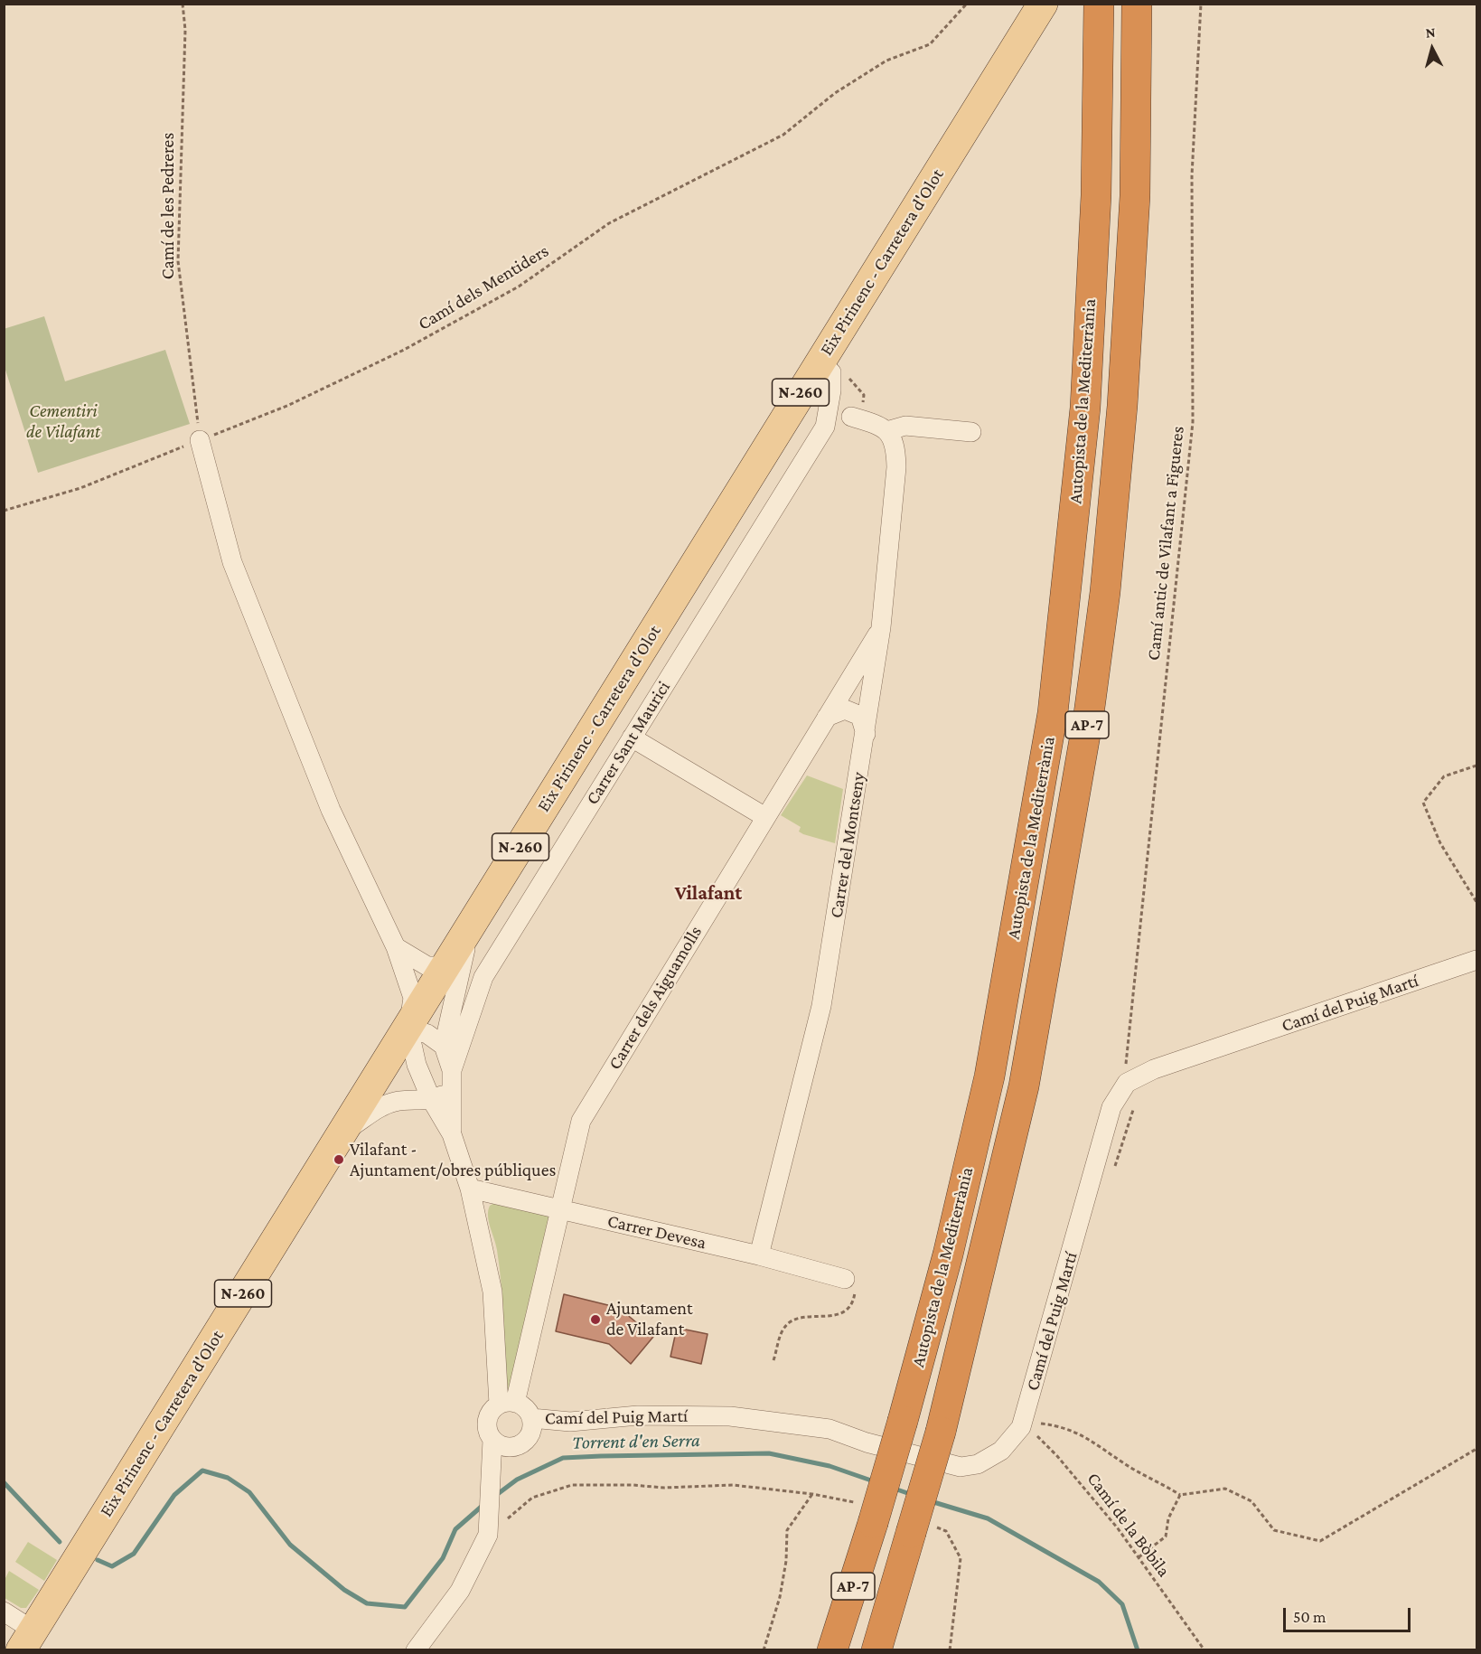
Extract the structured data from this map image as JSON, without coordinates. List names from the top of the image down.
{
  "streets": {
    "highway": ["Autopista de la Mediterrània", "AP-7"],
    "main road": ["Eix Pirinenc - Carretera d'Olot", "N-260"],
    "street": [
      "Carrer Sant Maurici",
      "Carrer del Montseny",
      "Carrer dels Aiguamolls",
      "Camí del Puig Martí",
      "Carrer Devesa"
    ],
    "path": [
      "Camí de les Pedreres",
      "Camí dels Mentiders",
      "Camí antic de Vilafant a Figueres",
      "Camí de la Bòbila"
    ]
  },
  "crossings": [
    ["Camí de les Pedreres", "Camí dels Mentiders"],
    ["Camí antic de Vilafant a Figueres", "Camí del Puig Martí"],
    ["Carrer del Montseny", "Carrer dels Aiguamolls"],
    ["Carrer del Montseny", "Carrer Devesa"],
    ["Carrer dels Aiguamolls", "Camí del Puig Martí"],
    ["Carrer dels Aiguamolls", "Carrer Devesa"],
    ["Camí del Puig Martí", "Camí de la Bòbila"]
  ],
  "districts": ["Vilafant"],
  "water": ["Torrent d'en Serra"],
  "parks": ["Cementiri de Vilafant"],
  "places": ["Vilafant - Ajuntament/obres públiques", "Ajuntament de Vilafant"],
  "scale_bar": "50 m",
  "north": "top"
}
